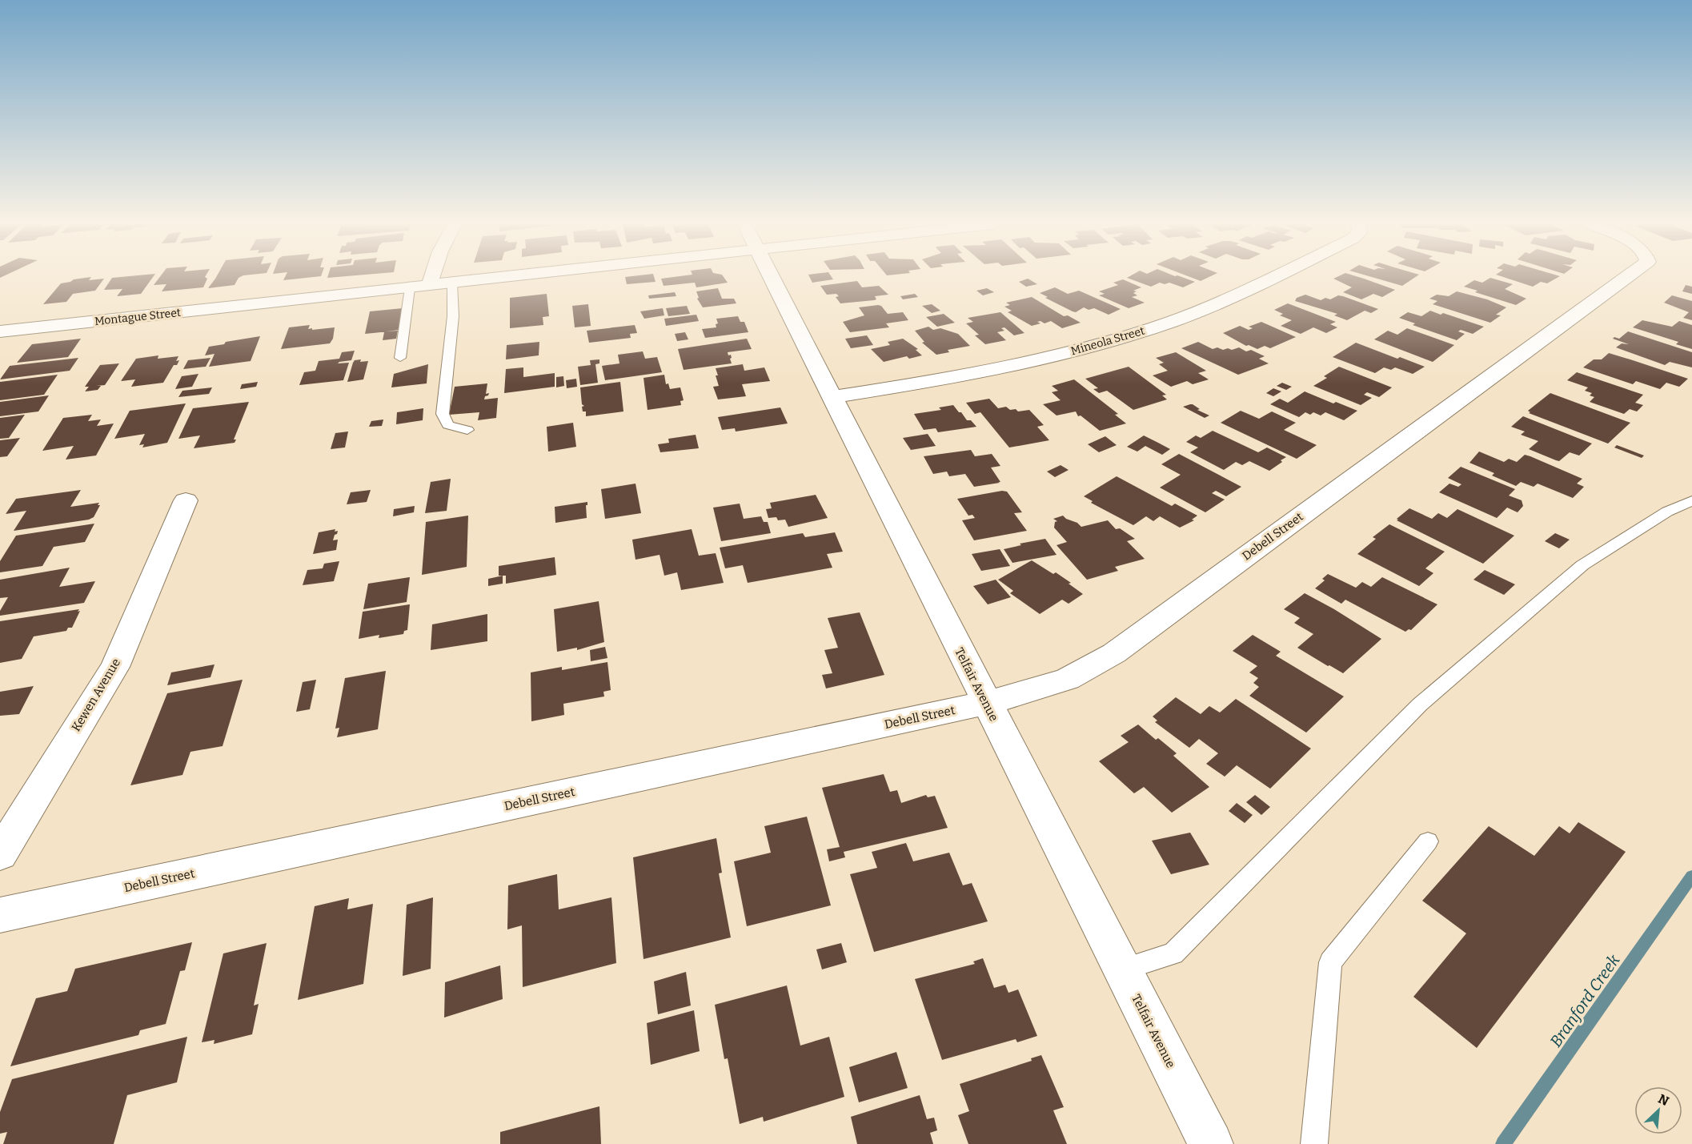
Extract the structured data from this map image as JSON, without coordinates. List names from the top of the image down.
{
  "streets": {
    "street": [
      "Montague Street",
      "Mineola Street",
      "Debell Street",
      "Telfair Avenue",
      "Kewen Avenue"
    ]
  },
  "crossings": [
    ["Mineola Street", "Telfair Avenue"],
    ["Debell Street", "Telfair Avenue"]
  ],
  "water": ["Branford Creek"],
  "north": "top right"
}
